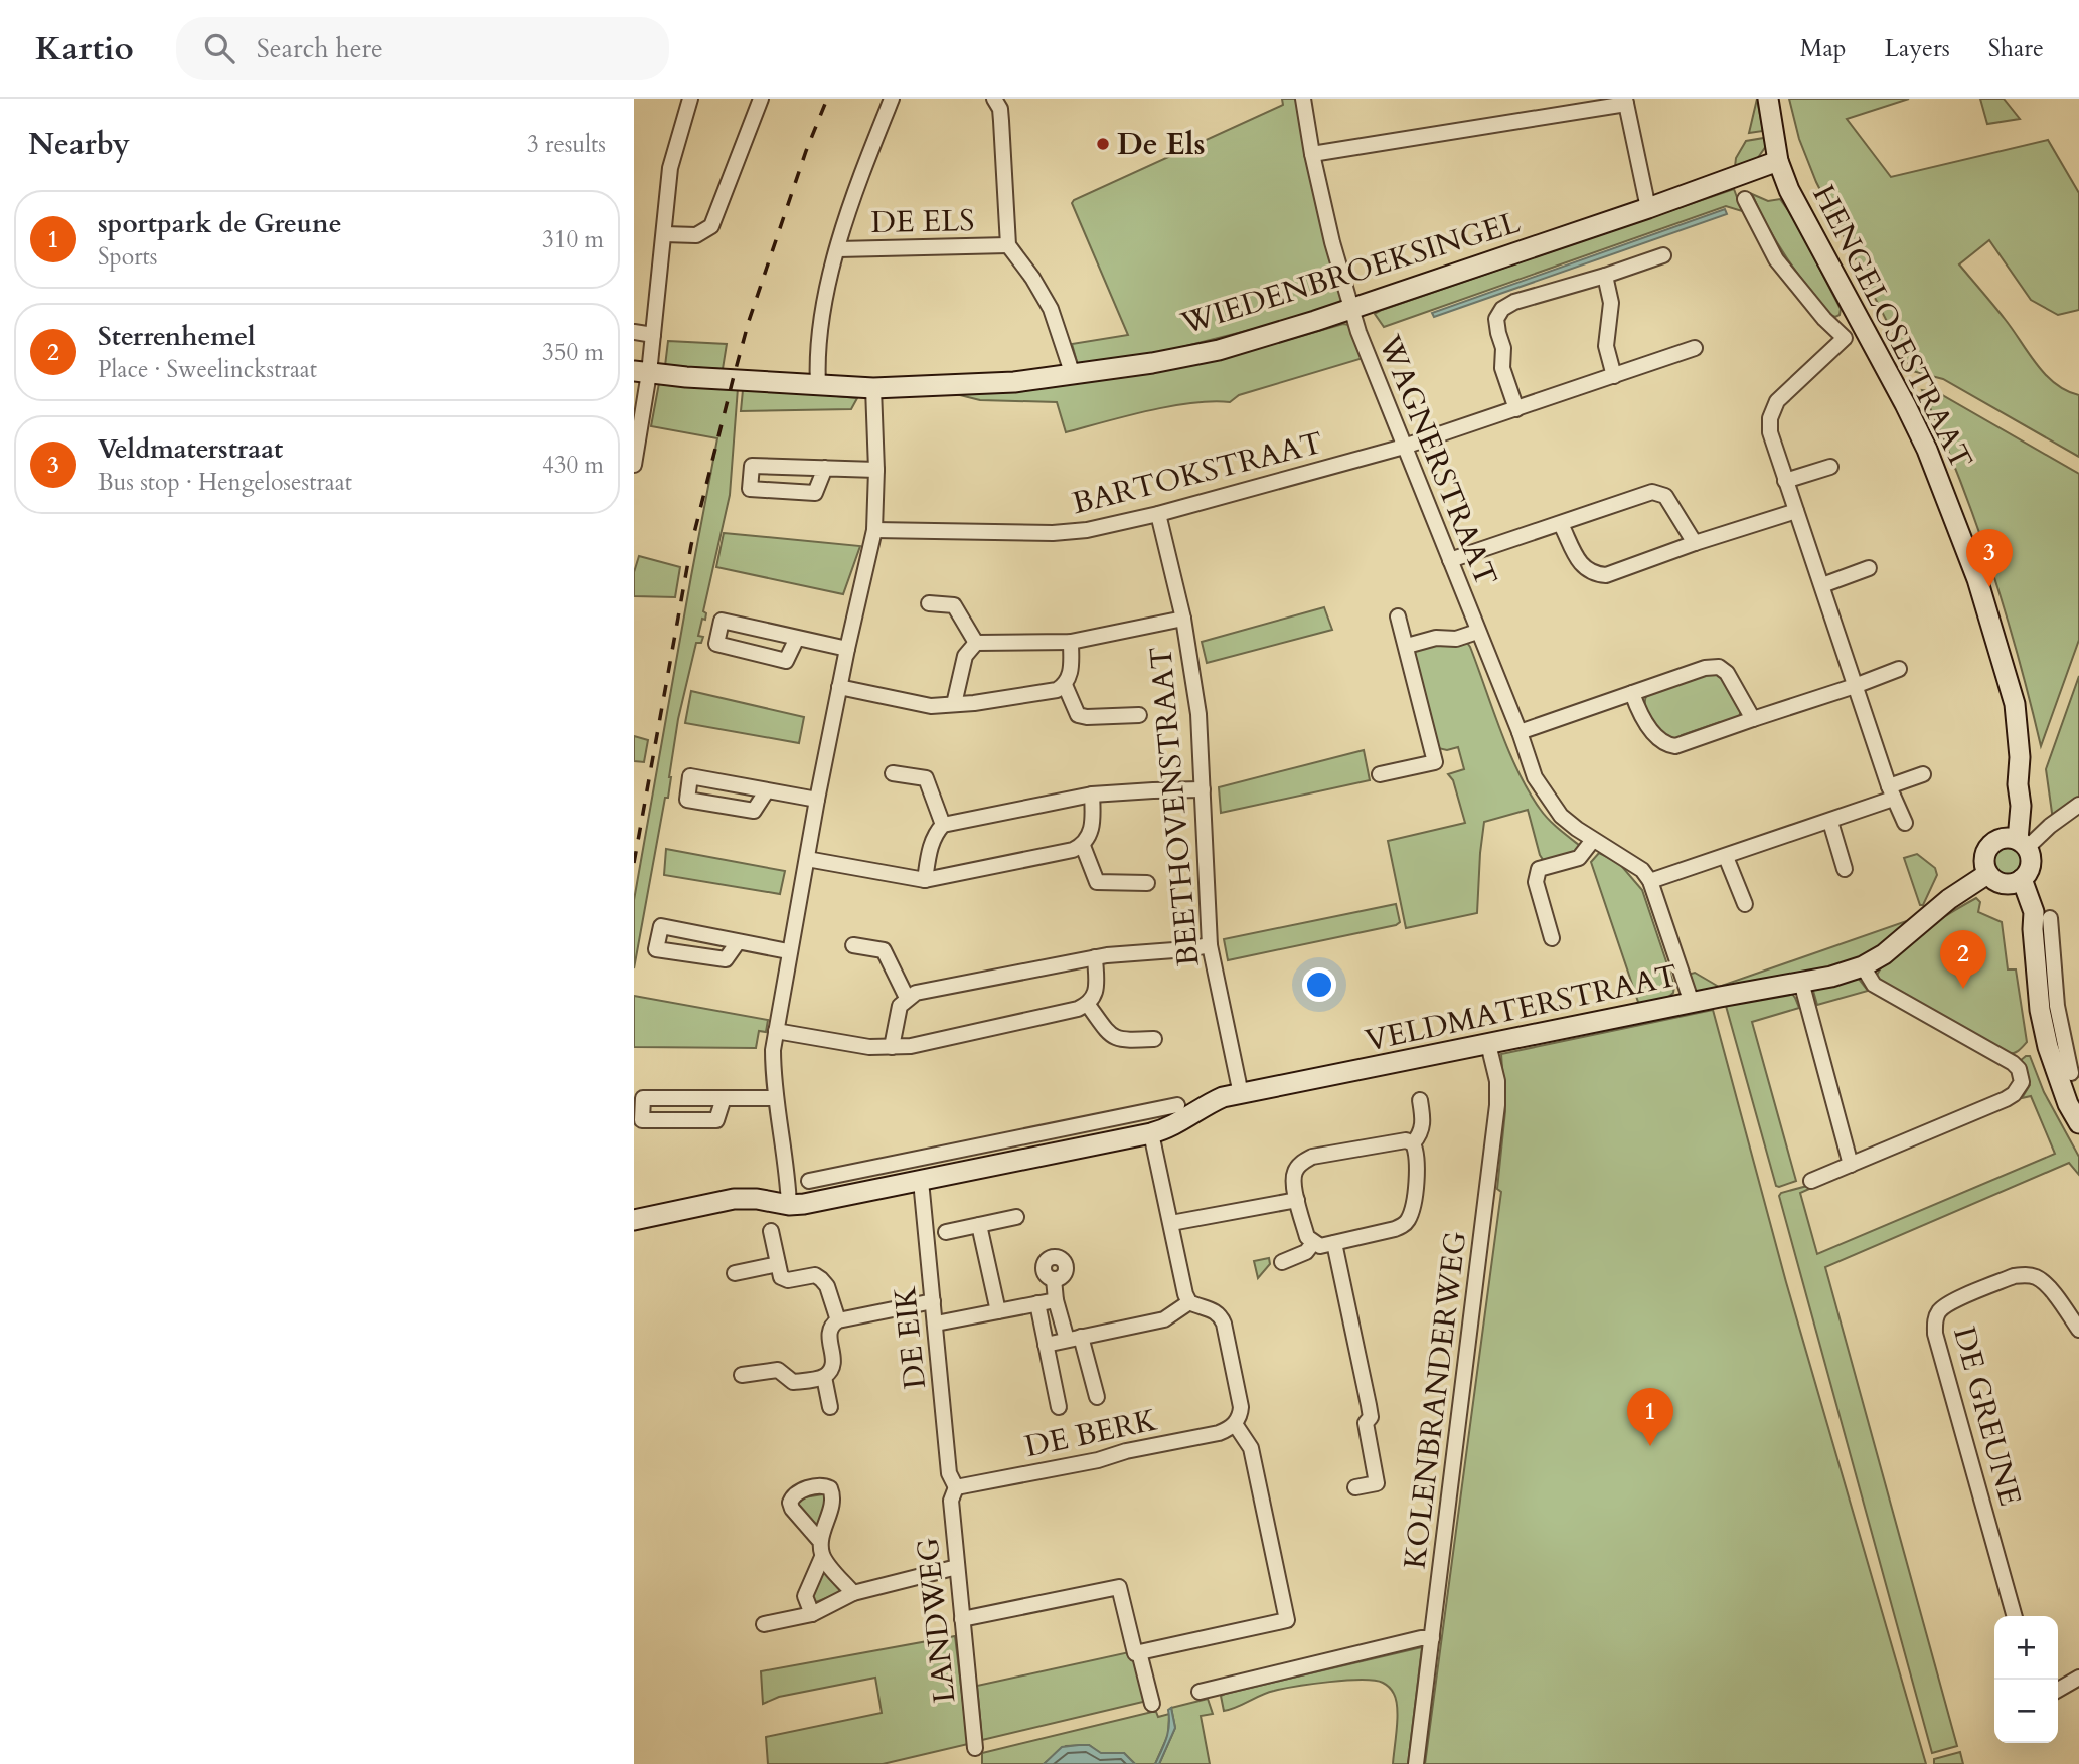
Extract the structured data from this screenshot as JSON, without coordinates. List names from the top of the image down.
{
  "streets": {
    "street": [
      "DE ELS",
      "WIEDENBROEKSINGEL",
      "HENGELOSESTRAAT",
      "WAGNERSTRAAT",
      "BARTOKSTRAAT",
      "BEETHOVENSTRAAT",
      "VELDMATERSTRAAT",
      "DE EIK",
      "KOLENBRANDERWEG",
      "DE GREUNE",
      "DE BERK",
      "LANDWEG"
    ]
  },
  "crossings": [
    ["DE ELS", "WIEDENBROEKSINGEL"],
    ["WIEDENBROEKSINGEL", "HENGELOSESTRAAT"],
    ["WIEDENBROEKSINGEL", "WAGNERSTRAAT"],
    ["HENGELOSESTRAAT", "VELDMATERSTRAAT"],
    ["WAGNERSTRAAT", "BARTOKSTRAAT"],
    ["BARTOKSTRAAT", "BEETHOVENSTRAAT"],
    ["BEETHOVENSTRAAT", "VELDMATERSTRAAT"],
    ["VELDMATERSTRAAT", "DE EIK"],
    ["VELDMATERSTRAAT", "KOLENBRANDERWEG"],
    ["DE EIK", "DE BERK"],
    ["DE EIK", "LANDWEG"],
    ["DE BERK", "LANDWEG"]
  ],
  "places": ["De Els"],
  "page": {
    "header": "Kartio",
    "search": "Search here",
    "nav": ["Map", "Layers", "Share"],
    "heading": ["Nearby", "3 results"],
    "list": [
      {
        "mark": "1",
        "name": "sportpark de Greune",
        "note": "Sports",
        "value": "310 m"
      },
      {
        "mark": "2",
        "name": "Sterrenhemel",
        "note": "Place · Sweelinckstraat",
        "value": "350 m"
      },
      {
        "mark": "3",
        "name": "Veldmaterstraat",
        "note": "Bus stop · Hengelosestraat",
        "value": "430 m"
      }
    ],
    "pins": ["3", "2", "1"],
    "map_buttons": ["+", "−"]
  }
}
